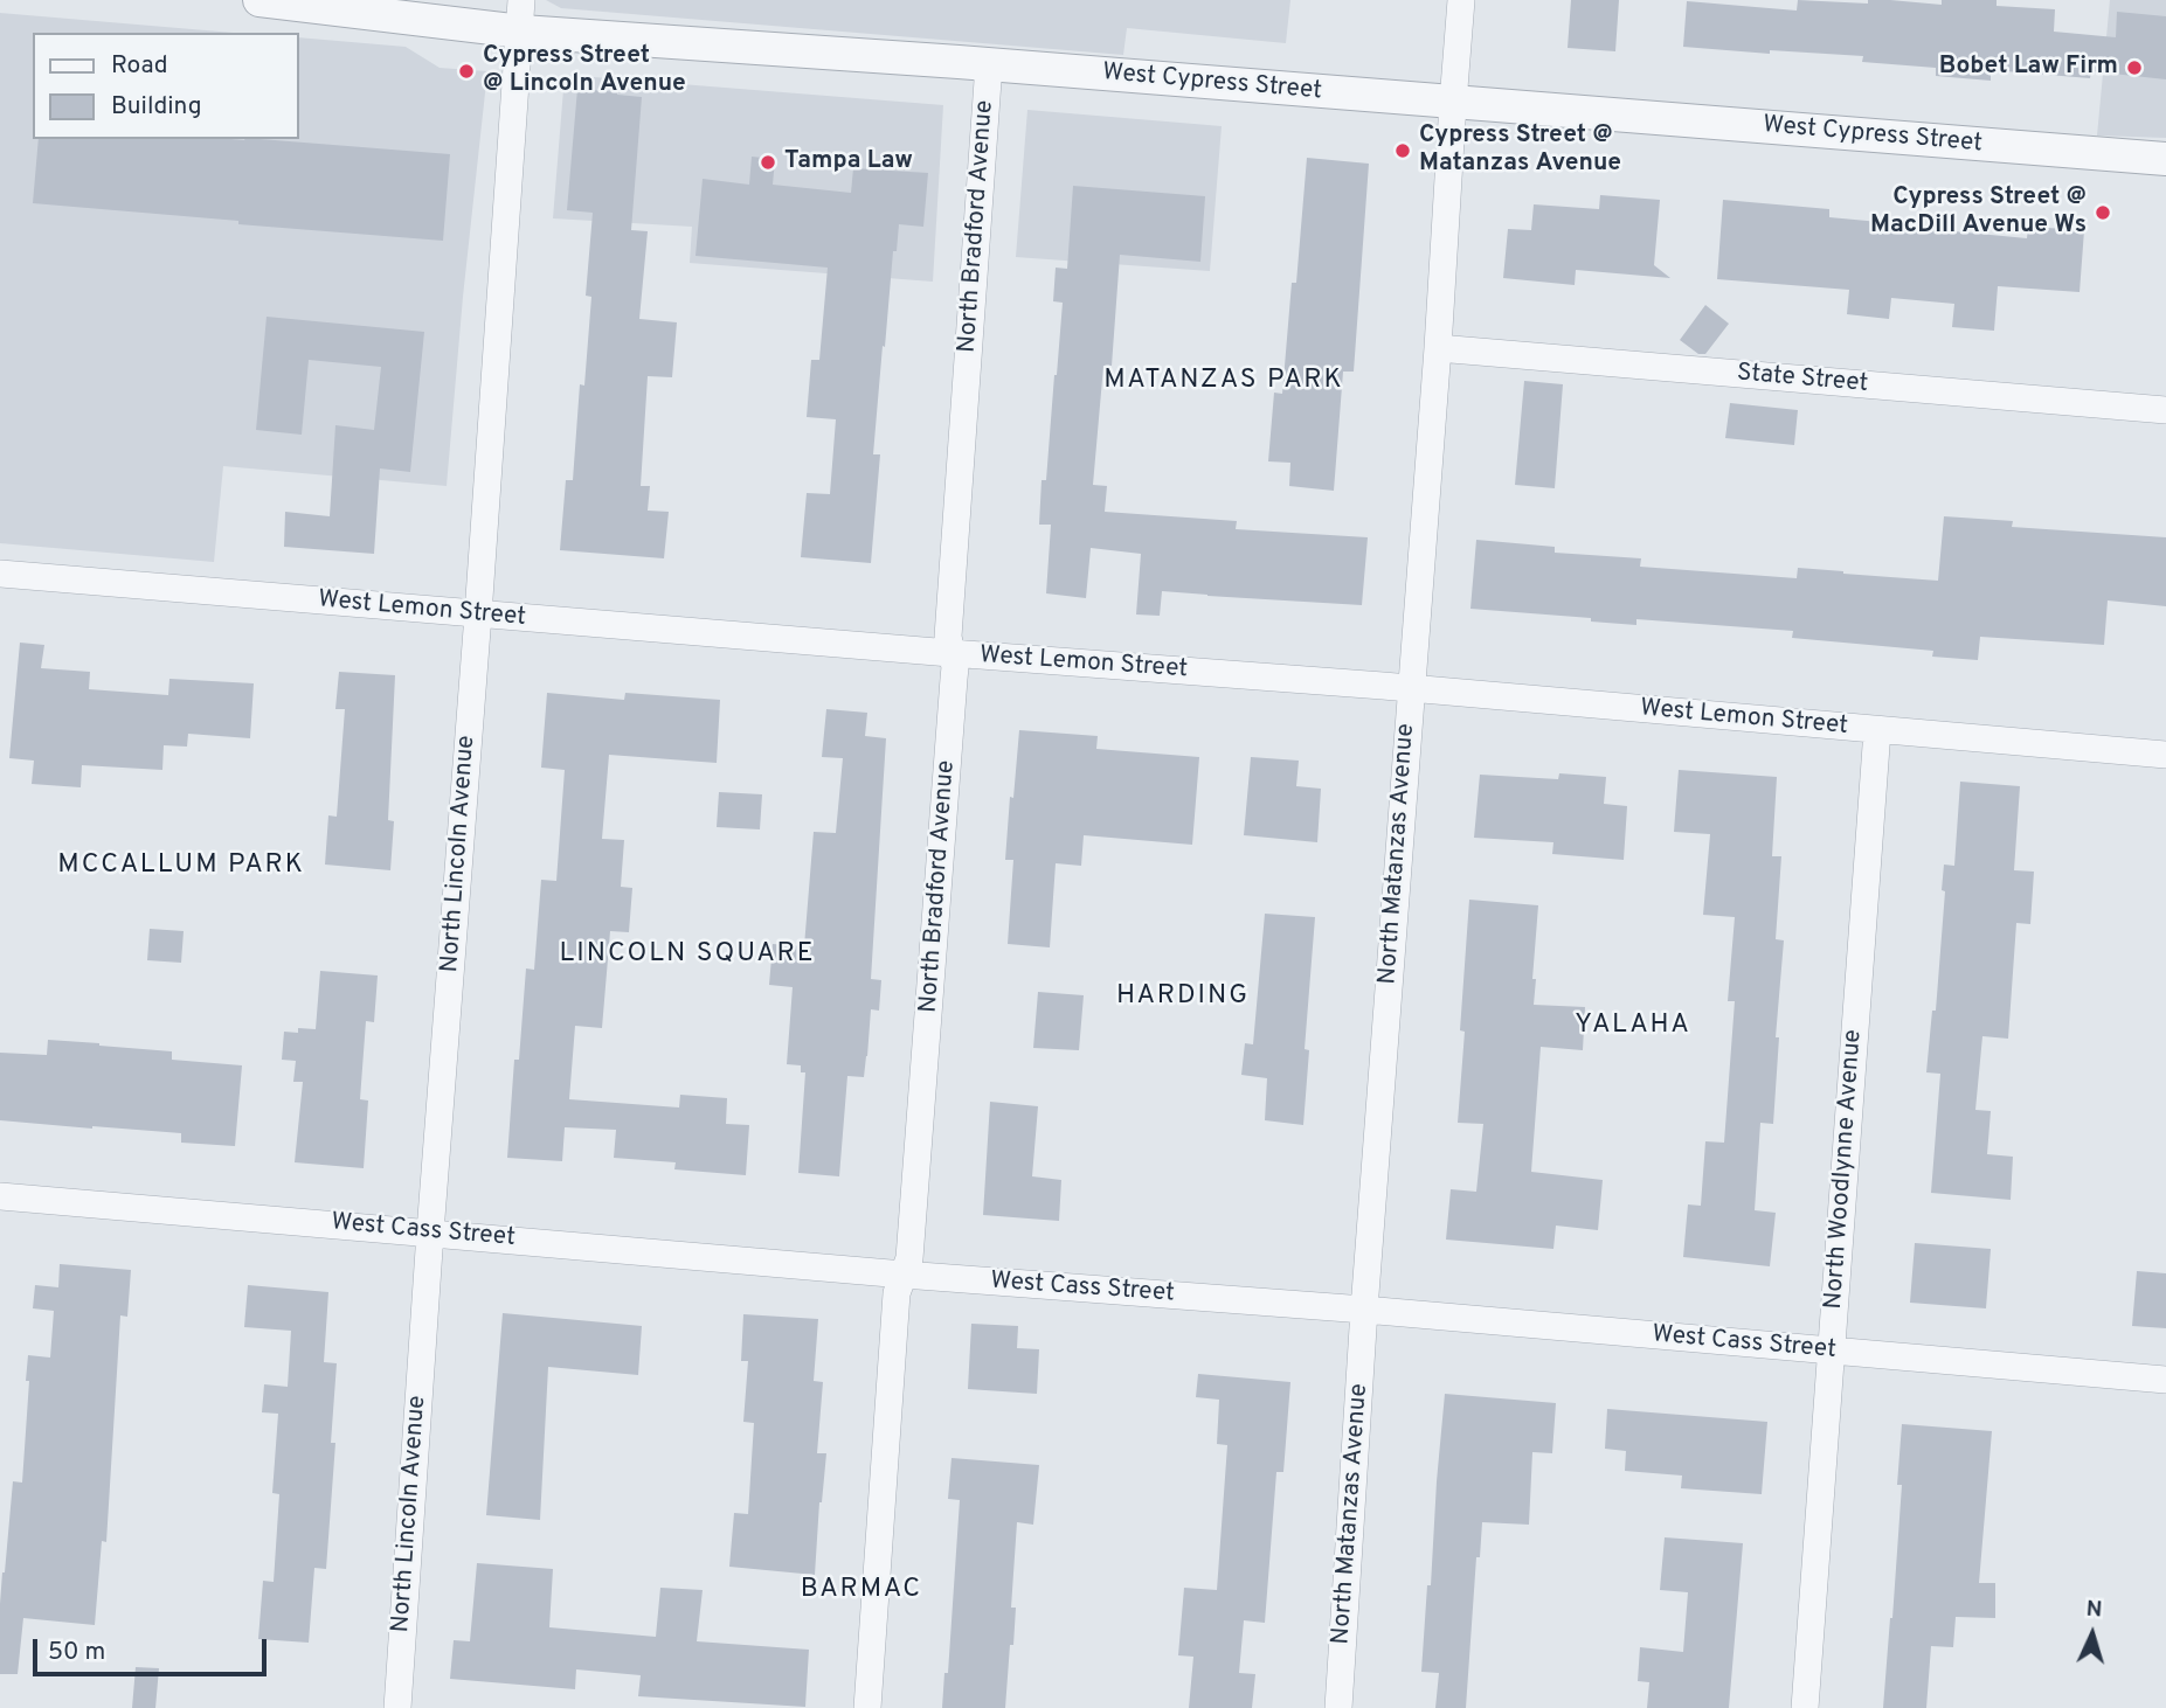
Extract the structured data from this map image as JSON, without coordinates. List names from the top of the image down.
{
  "streets": {
    "street": [
      "West Cypress Street",
      "North Bradford Avenue",
      "State Street",
      "West Lemon Street",
      "North Lincoln Avenue",
      "North Matanzas Avenue",
      "North Woodlynne Avenue",
      "West Cass Street"
    ]
  },
  "crossings": [
    ["West Cypress Street", "North Bradford Avenue"],
    ["West Cypress Street", "North Lincoln Avenue"],
    ["West Cypress Street", "North Matanzas Avenue"],
    ["North Bradford Avenue", "West Lemon Street"],
    ["North Bradford Avenue", "West Cass Street"],
    ["State Street", "North Matanzas Avenue"],
    ["West Lemon Street", "North Lincoln Avenue"],
    ["West Lemon Street", "North Matanzas Avenue"],
    ["West Lemon Street", "North Woodlynne Avenue"],
    ["North Lincoln Avenue", "West Cass Street"],
    ["North Matanzas Avenue", "West Cass Street"],
    ["North Woodlynne Avenue", "West Cass Street"]
  ],
  "districts": [
    "MATANZAS PARK",
    "MCCALLUM PARK",
    "LINCOLN SQUARE",
    "HARDING",
    "YALAHA",
    "BARMAC"
  ],
  "places": [
    "Bobet Law Firm",
    "Cypress Street @ Lincoln Avenue",
    "Cypress Street @ Matanzas Avenue",
    "Tampa Law",
    "Cypress Street @ MacDill Avenue Ws"
  ],
  "legend": ["Road", "Building"],
  "scale_bar": "50 m",
  "north": "top"
}
